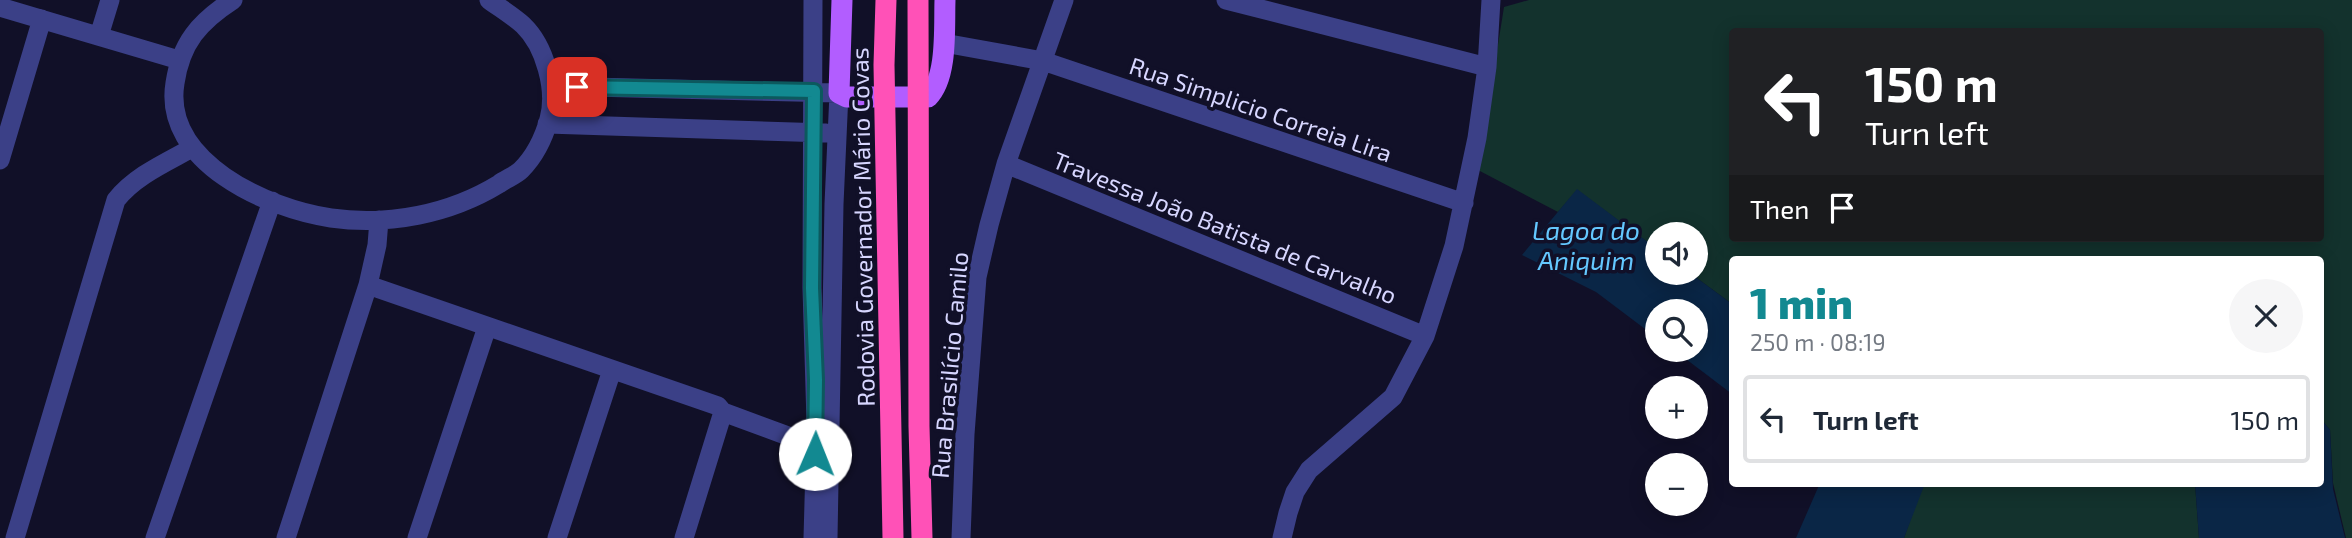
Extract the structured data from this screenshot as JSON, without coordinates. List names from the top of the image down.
{
  "streets": {
    "highway": ["Rodovia Governador Mário Covas"],
    "street": ["Rua Simplicio Correia Lira", "Travessa João Batista de Carvalho", "Rua Brasilício Camilo"]
  },
  "crossings": [
    ["Rua Simplicio Correia Lira", "Rua Brasilício Camilo"],
    ["Travessa João Batista de Carvalho", "Rua Brasilício Camilo"]
  ],
  "water": ["Lagoa do Aniquim"],
  "page": {
    "turn": ["150 m", "Turn left"],
    "then": "Then",
    "map_buttons": ["+", "−"],
    "heading": ["1 min", "250 m · 08:19"],
    "list": [
      {
        "name": "Turn left",
        "value": "150 m"
      }
    ]
  }
}
